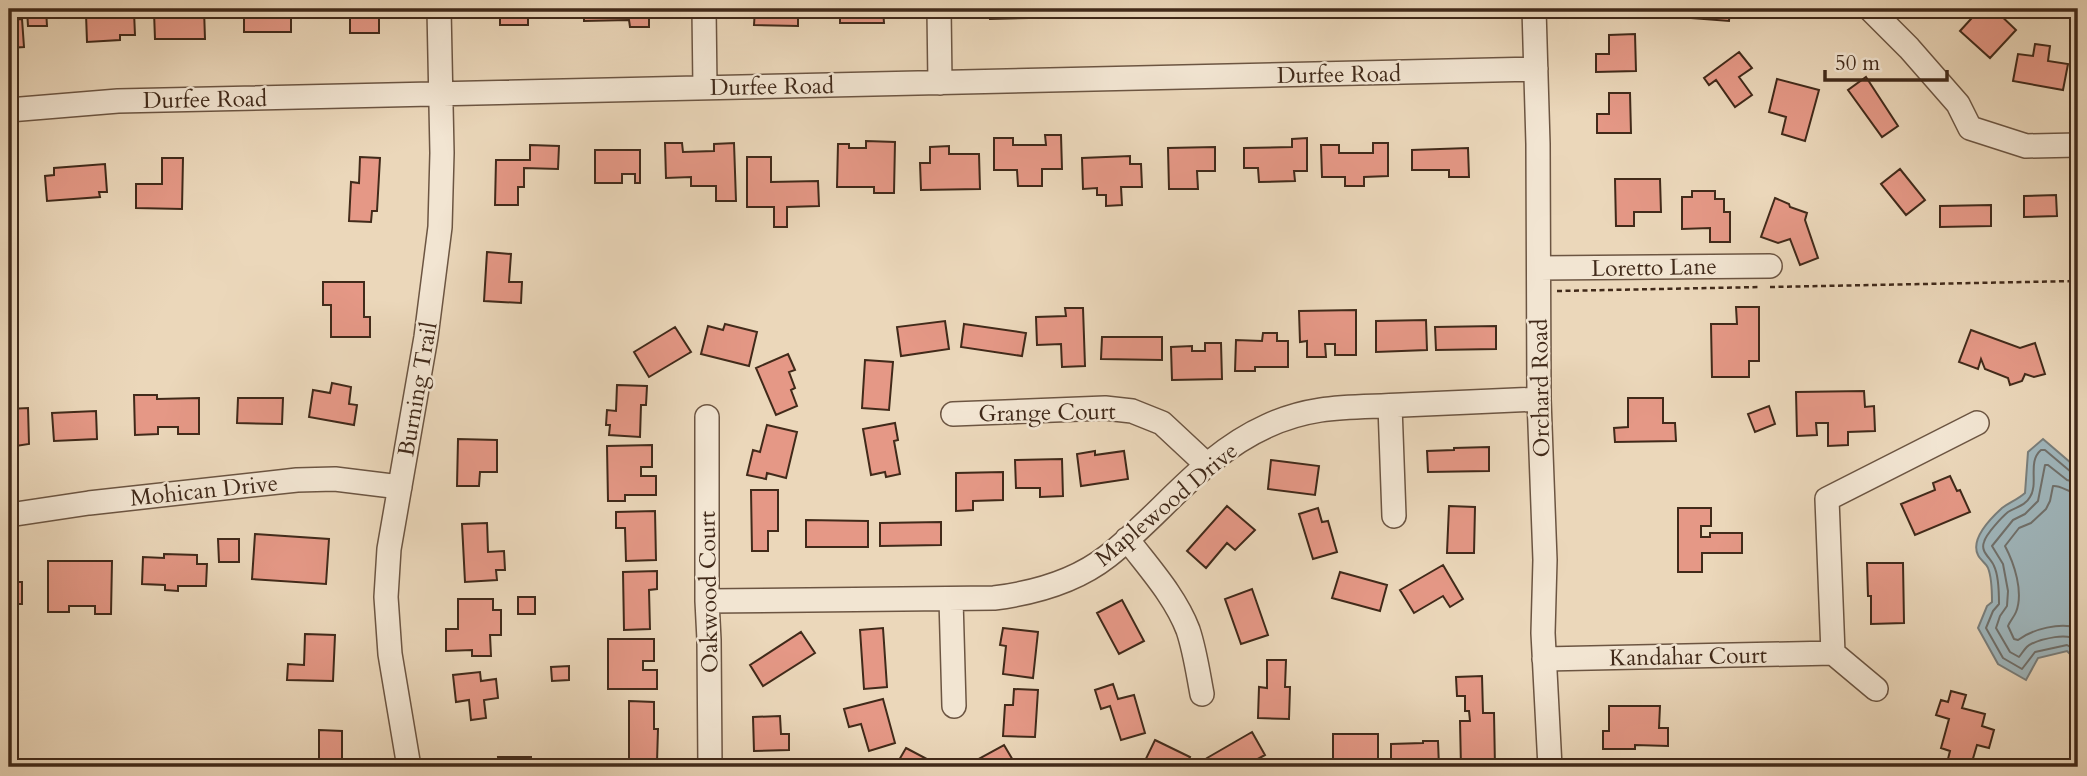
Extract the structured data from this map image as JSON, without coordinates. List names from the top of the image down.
{
  "streets": {
    "street": [
      "Durfee Road",
      "Loretto Lane",
      "Orchard Road",
      "Burning Trail",
      "Grange Court",
      "Mohican Drive",
      "Maplewood Drive",
      "Oakwood Court",
      "Kandahar Court"
    ]
  },
  "crossings": [
    ["Durfee Road", "Orchard Road"],
    ["Durfee Road", "Burning Trail"],
    ["Loretto Lane", "Orchard Road"],
    ["Orchard Road", "Maplewood Drive"],
    ["Orchard Road", "Kandahar Court"],
    ["Burning Trail", "Mohican Drive"],
    ["Grange Court", "Maplewood Drive"],
    ["Maplewood Drive", "Oakwood Court"]
  ],
  "scale_bar": "50 m"
}
